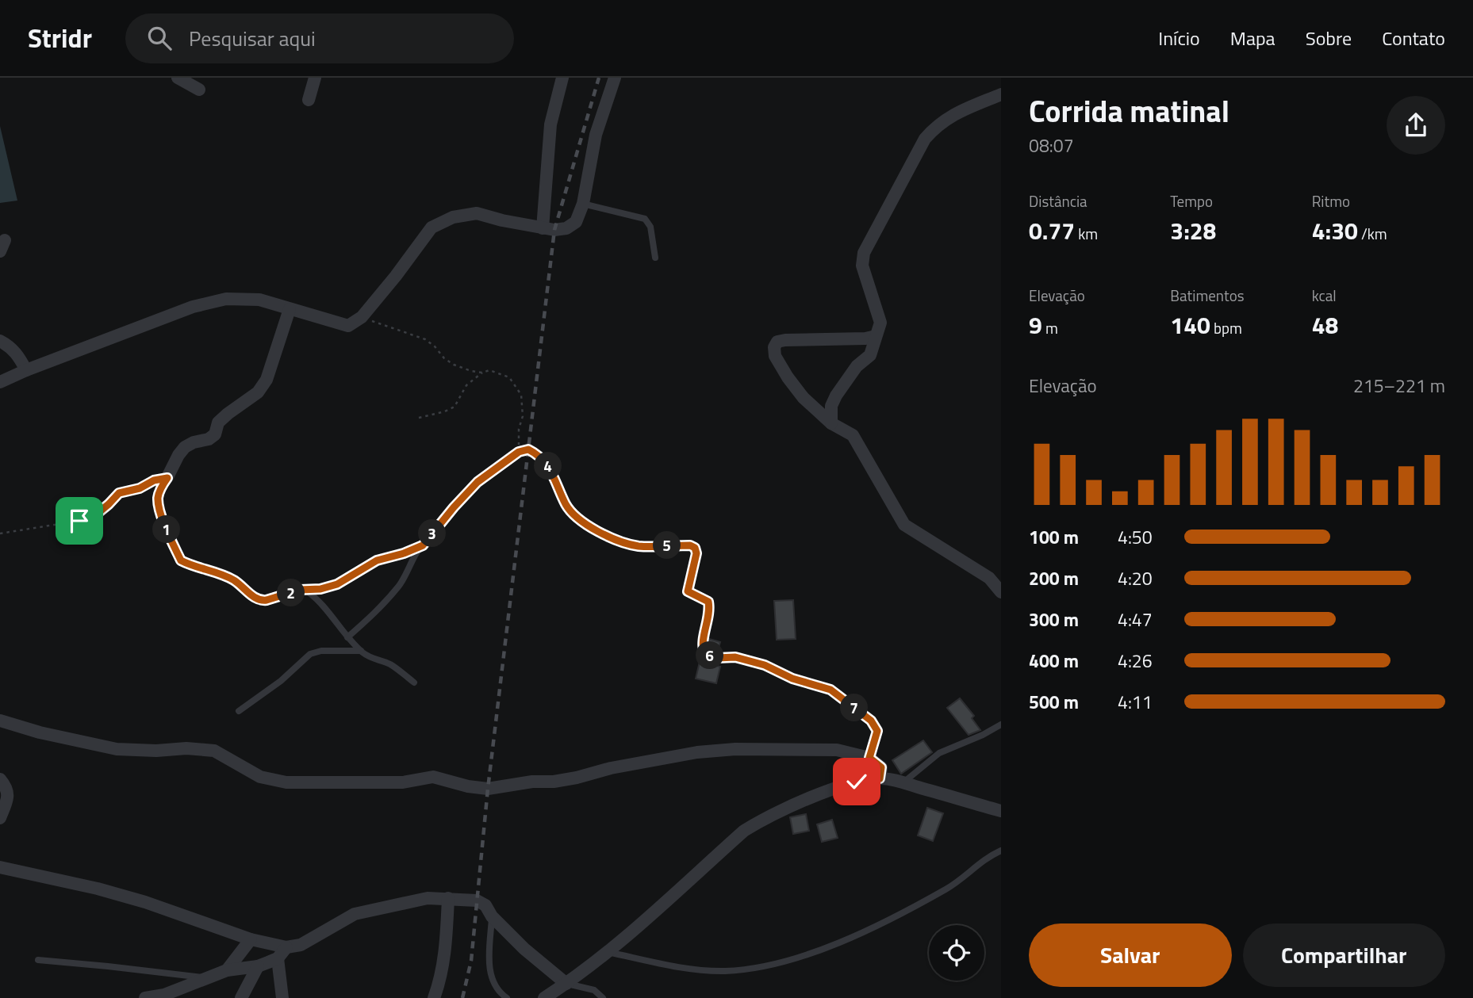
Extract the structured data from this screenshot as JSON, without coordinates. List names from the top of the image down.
{
  "page": {
    "header": "Stridr",
    "search": "Pesquisar aqui",
    "nav": [
      "Início",
      "Mapa",
      "Sobre",
      "Contato"
    ],
    "heading": ["Corrida matinal", "08:07"],
    "stats": [
      ["Distância", "0.77 km"],
      ["Tempo", "3:28"],
      ["Ritmo", "4:30 /km"],
      ["Elevação", "9 m"],
      ["Batimentos", "140 bpm"],
      ["kcal", "48"]
    ],
    "chart": ["Elevação", "215–221 m"],
    "pins": [
      "4",
      "1",
      "3",
      "5",
      "2",
      "6",
      "7"
    ],
    "list": [
      {
        "name": "100 m",
        "note": "4:50"
      },
      {
        "name": "200 m",
        "note": "4:20"
      },
      {
        "name": "300 m",
        "note": "4:47"
      },
      {
        "name": "400 m",
        "note": "4:26"
      },
      {
        "name": "500 m",
        "note": "4:11"
      }
    ],
    "buttons": ["Salvar", "Compartilhar"]
  }
}
